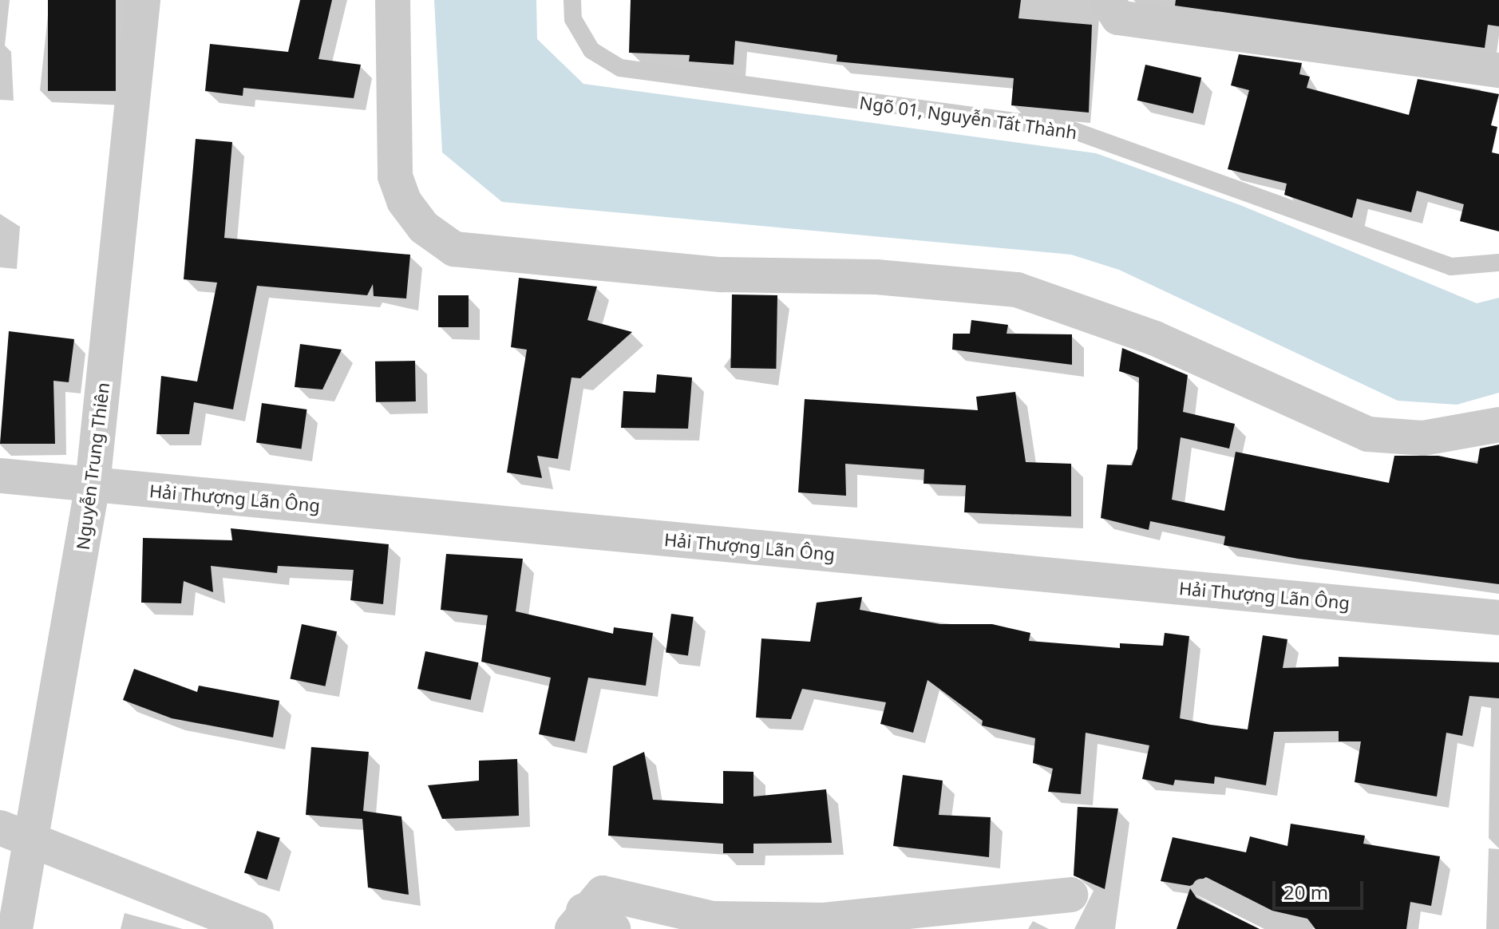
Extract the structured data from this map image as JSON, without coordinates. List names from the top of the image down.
{
  "streets": {
    "street": ["Nguyễn Trung Thiên", "Hải Thượng Lãn Ông"],
    "lane": ["Ngõ 01, Nguyễn Tất Thành"]
  },
  "crossings": [
    ["Nguyễn Trung Thiên", "Hải Thượng Lãn Ông"]
  ],
  "scale_bar": "20 m"
}
